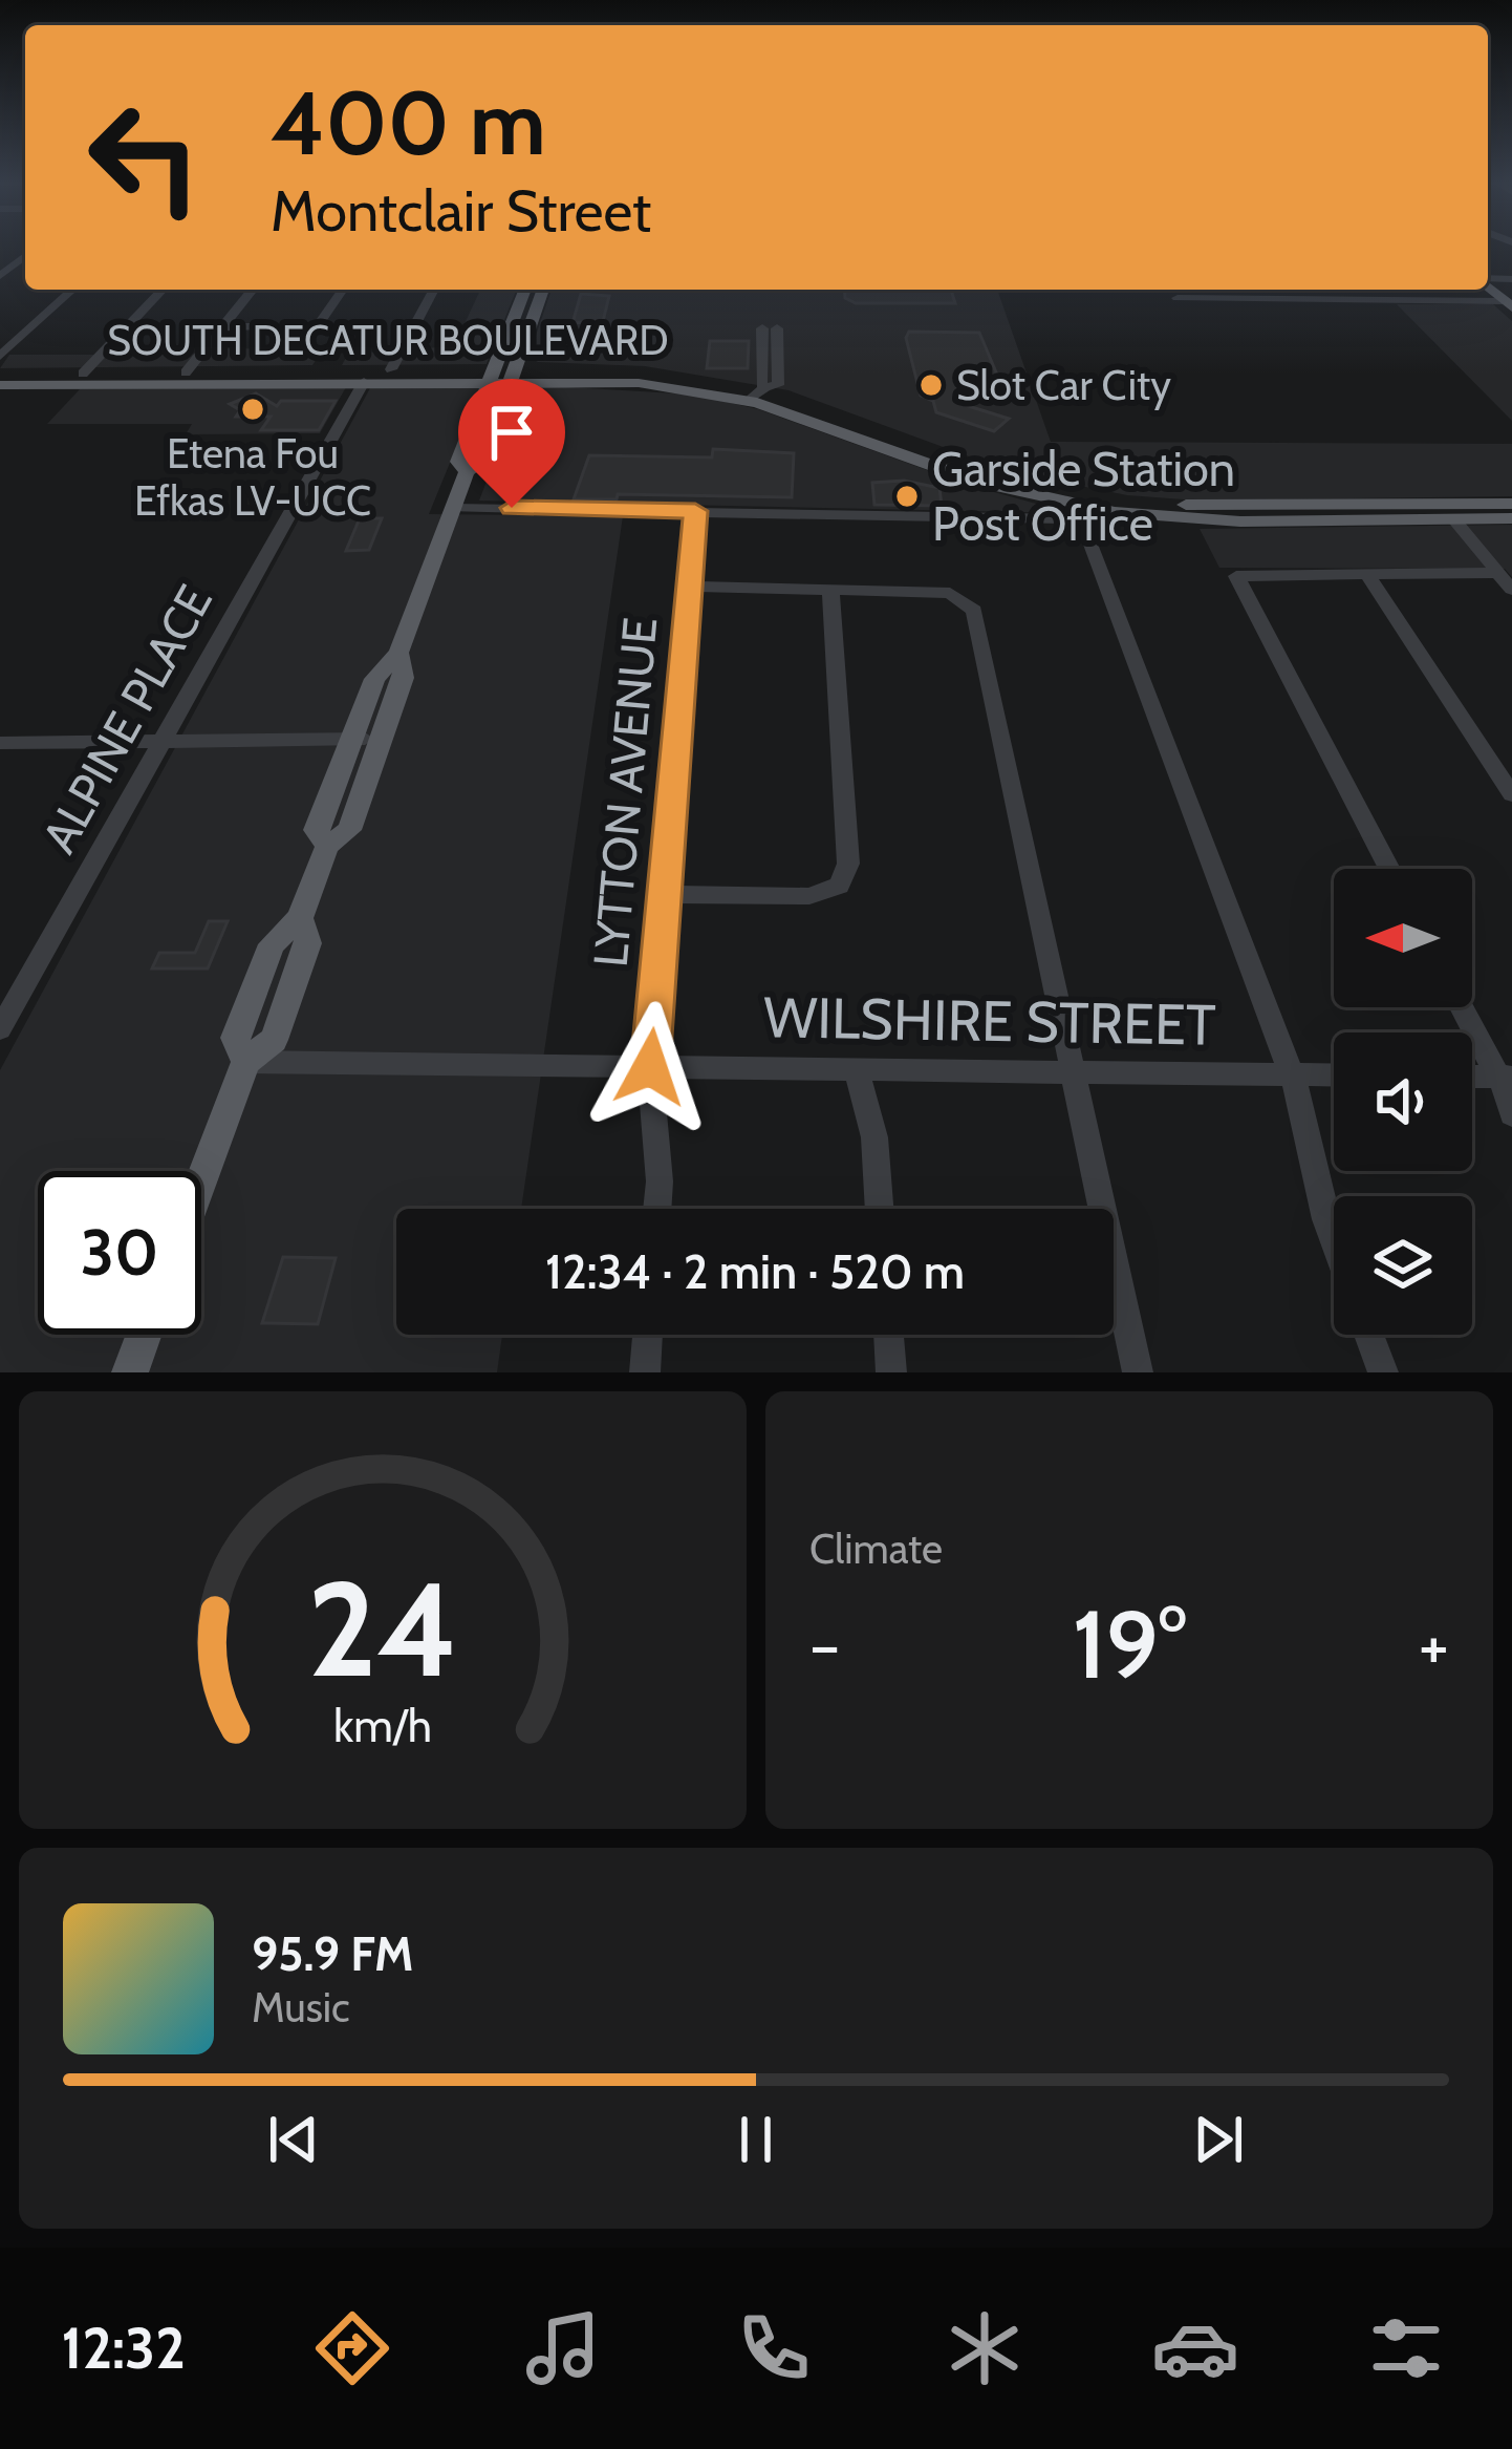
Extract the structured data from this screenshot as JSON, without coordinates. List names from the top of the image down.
{
  "streets": {
    "main road": ["SOUTH DECATUR BOULEVARD"],
    "street": ["ALPINE PLACE", "LYTTON AVENUE", "WILSHIRE STREET"]
  },
  "crossings": [
    ["SOUTH DECATUR BOULEVARD", "ALPINE PLACE"],
    ["LYTTON AVENUE", "WILSHIRE STREET"]
  ],
  "places": ["Slot Car City", "Etena Fou Efkas LV-UCC", "Garside Station Post Office"],
  "north": "left",
  "page": {
    "turn": ["400 m", "Montclair Street"],
    "limit": "30",
    "trip": "12:34 · 2 min · 520 m",
    "tile": "Climate",
    "heat": ["−", "19°", "+"],
    "song": ["95.9 FM", "Music"],
    "tabs": "12:32",
    "gauge": ["24", "km/h"]
  }
}
